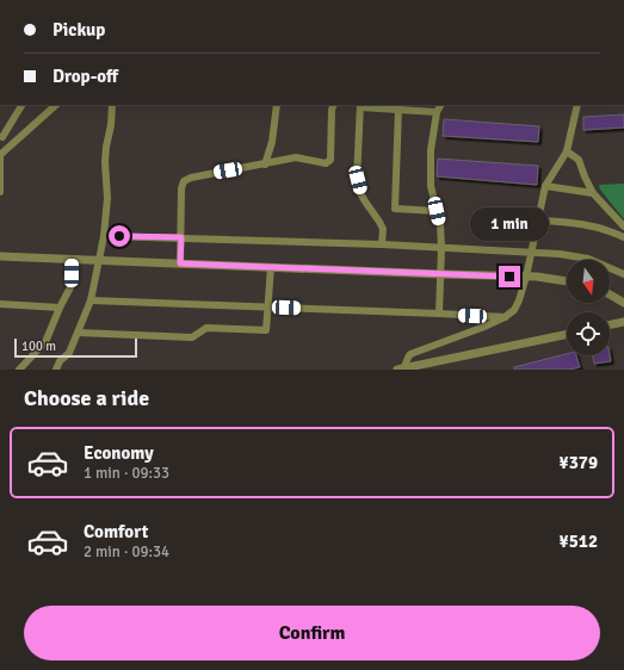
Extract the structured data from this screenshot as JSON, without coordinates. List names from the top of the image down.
{
  "scale_bar": "100 m",
  "north": "bottom",
  "page": {
    "banner": ["Pickup", "Drop-off"],
    "bubble": "1 min",
    "scale": "100 m",
    "heading": "Choose a ride",
    "list": [
      {
        "name": "Economy",
        "note": "1 min · 09:33",
        "value": "¥379"
      },
      {
        "name": "Comfort",
        "note": "2 min · 09:34",
        "value": "¥512"
      }
    ],
    "buttons": "Confirm"
  }
}
